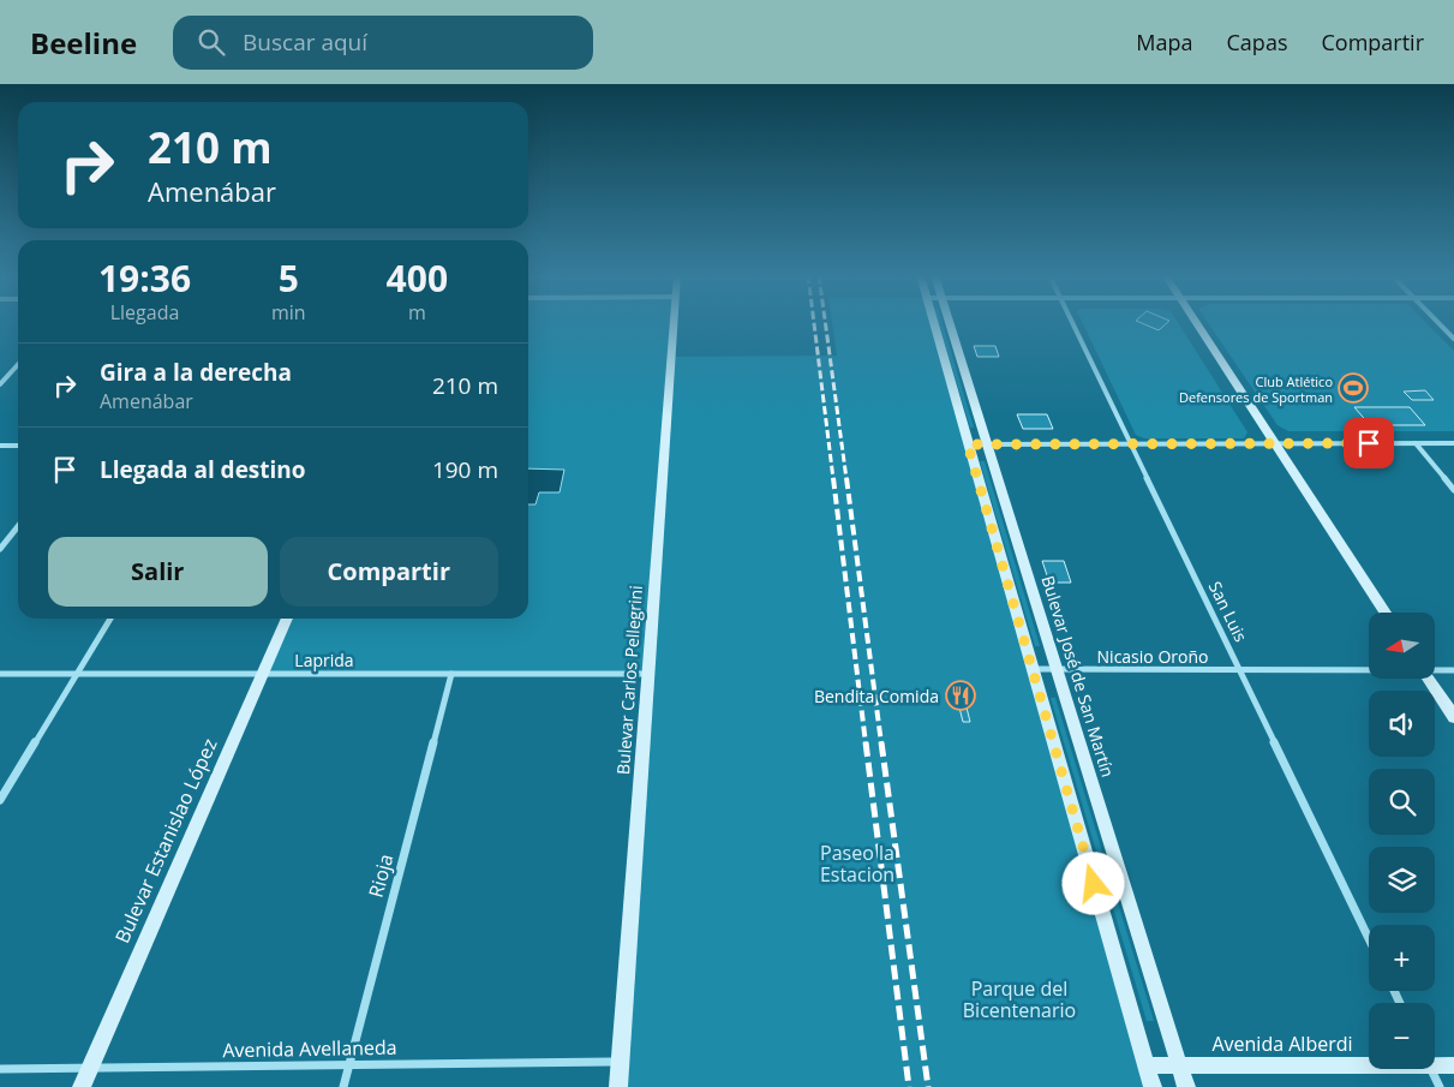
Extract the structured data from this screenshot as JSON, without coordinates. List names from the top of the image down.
{
  "streets": {
    "main road": [
      "Bulevar José de San Martín",
      "Bulevar Carlos Pellegrini",
      "Bulevar Estanislao López",
      "Avenida Alberdi"
    ],
    "street": [
      "San Luis",
      "Nicasio Oroño",
      "Laprida",
      "Rioja",
      "Avenida Avellaneda"
    ]
  },
  "crossings": [
    ["San Luis", "Nicasio Oroño"],
    ["Nicasio Oroño", "Bulevar José de San Martín"],
    ["Laprida", "Bulevar Carlos Pellegrini"],
    ["Laprida", "Bulevar Estanislao López"],
    ["Laprida", "Rioja"],
    ["Bulevar José de San Martín", "Avenida Alberdi"],
    ["Bulevar Carlos Pellegrini", "Avenida Avellaneda"],
    ["Bulevar Estanislao López", "Avenida Avellaneda"],
    ["Rioja", "Avenida Avellaneda"]
  ],
  "parks": ["Paseo la Estacion", "Parque del Bicentenario"],
  "places": {
    "sports": ["Club Atlético Defensores de Sportman"],
    "restaurant": ["Bendita Comida"]
  },
  "north": "left",
  "page": {
    "header": "Beeline",
    "search": "Buscar aquí",
    "nav": ["Mapa", "Capas", "Compartir"],
    "turn": ["210 m", "Amenábar"],
    "eta": [
      "19:36",
      "Llegada",
      "5",
      "min",
      "400",
      "m"
    ],
    "list": [
      {
        "name": "Gira a la derecha",
        "note": "Amenábar",
        "value": "210 m"
      },
      {
        "name": "Llegada al destino",
        "value": "190 m"
      }
    ],
    "buttons": ["Salir", "Compartir"],
    "map_buttons": ["+", "−"]
  }
}
